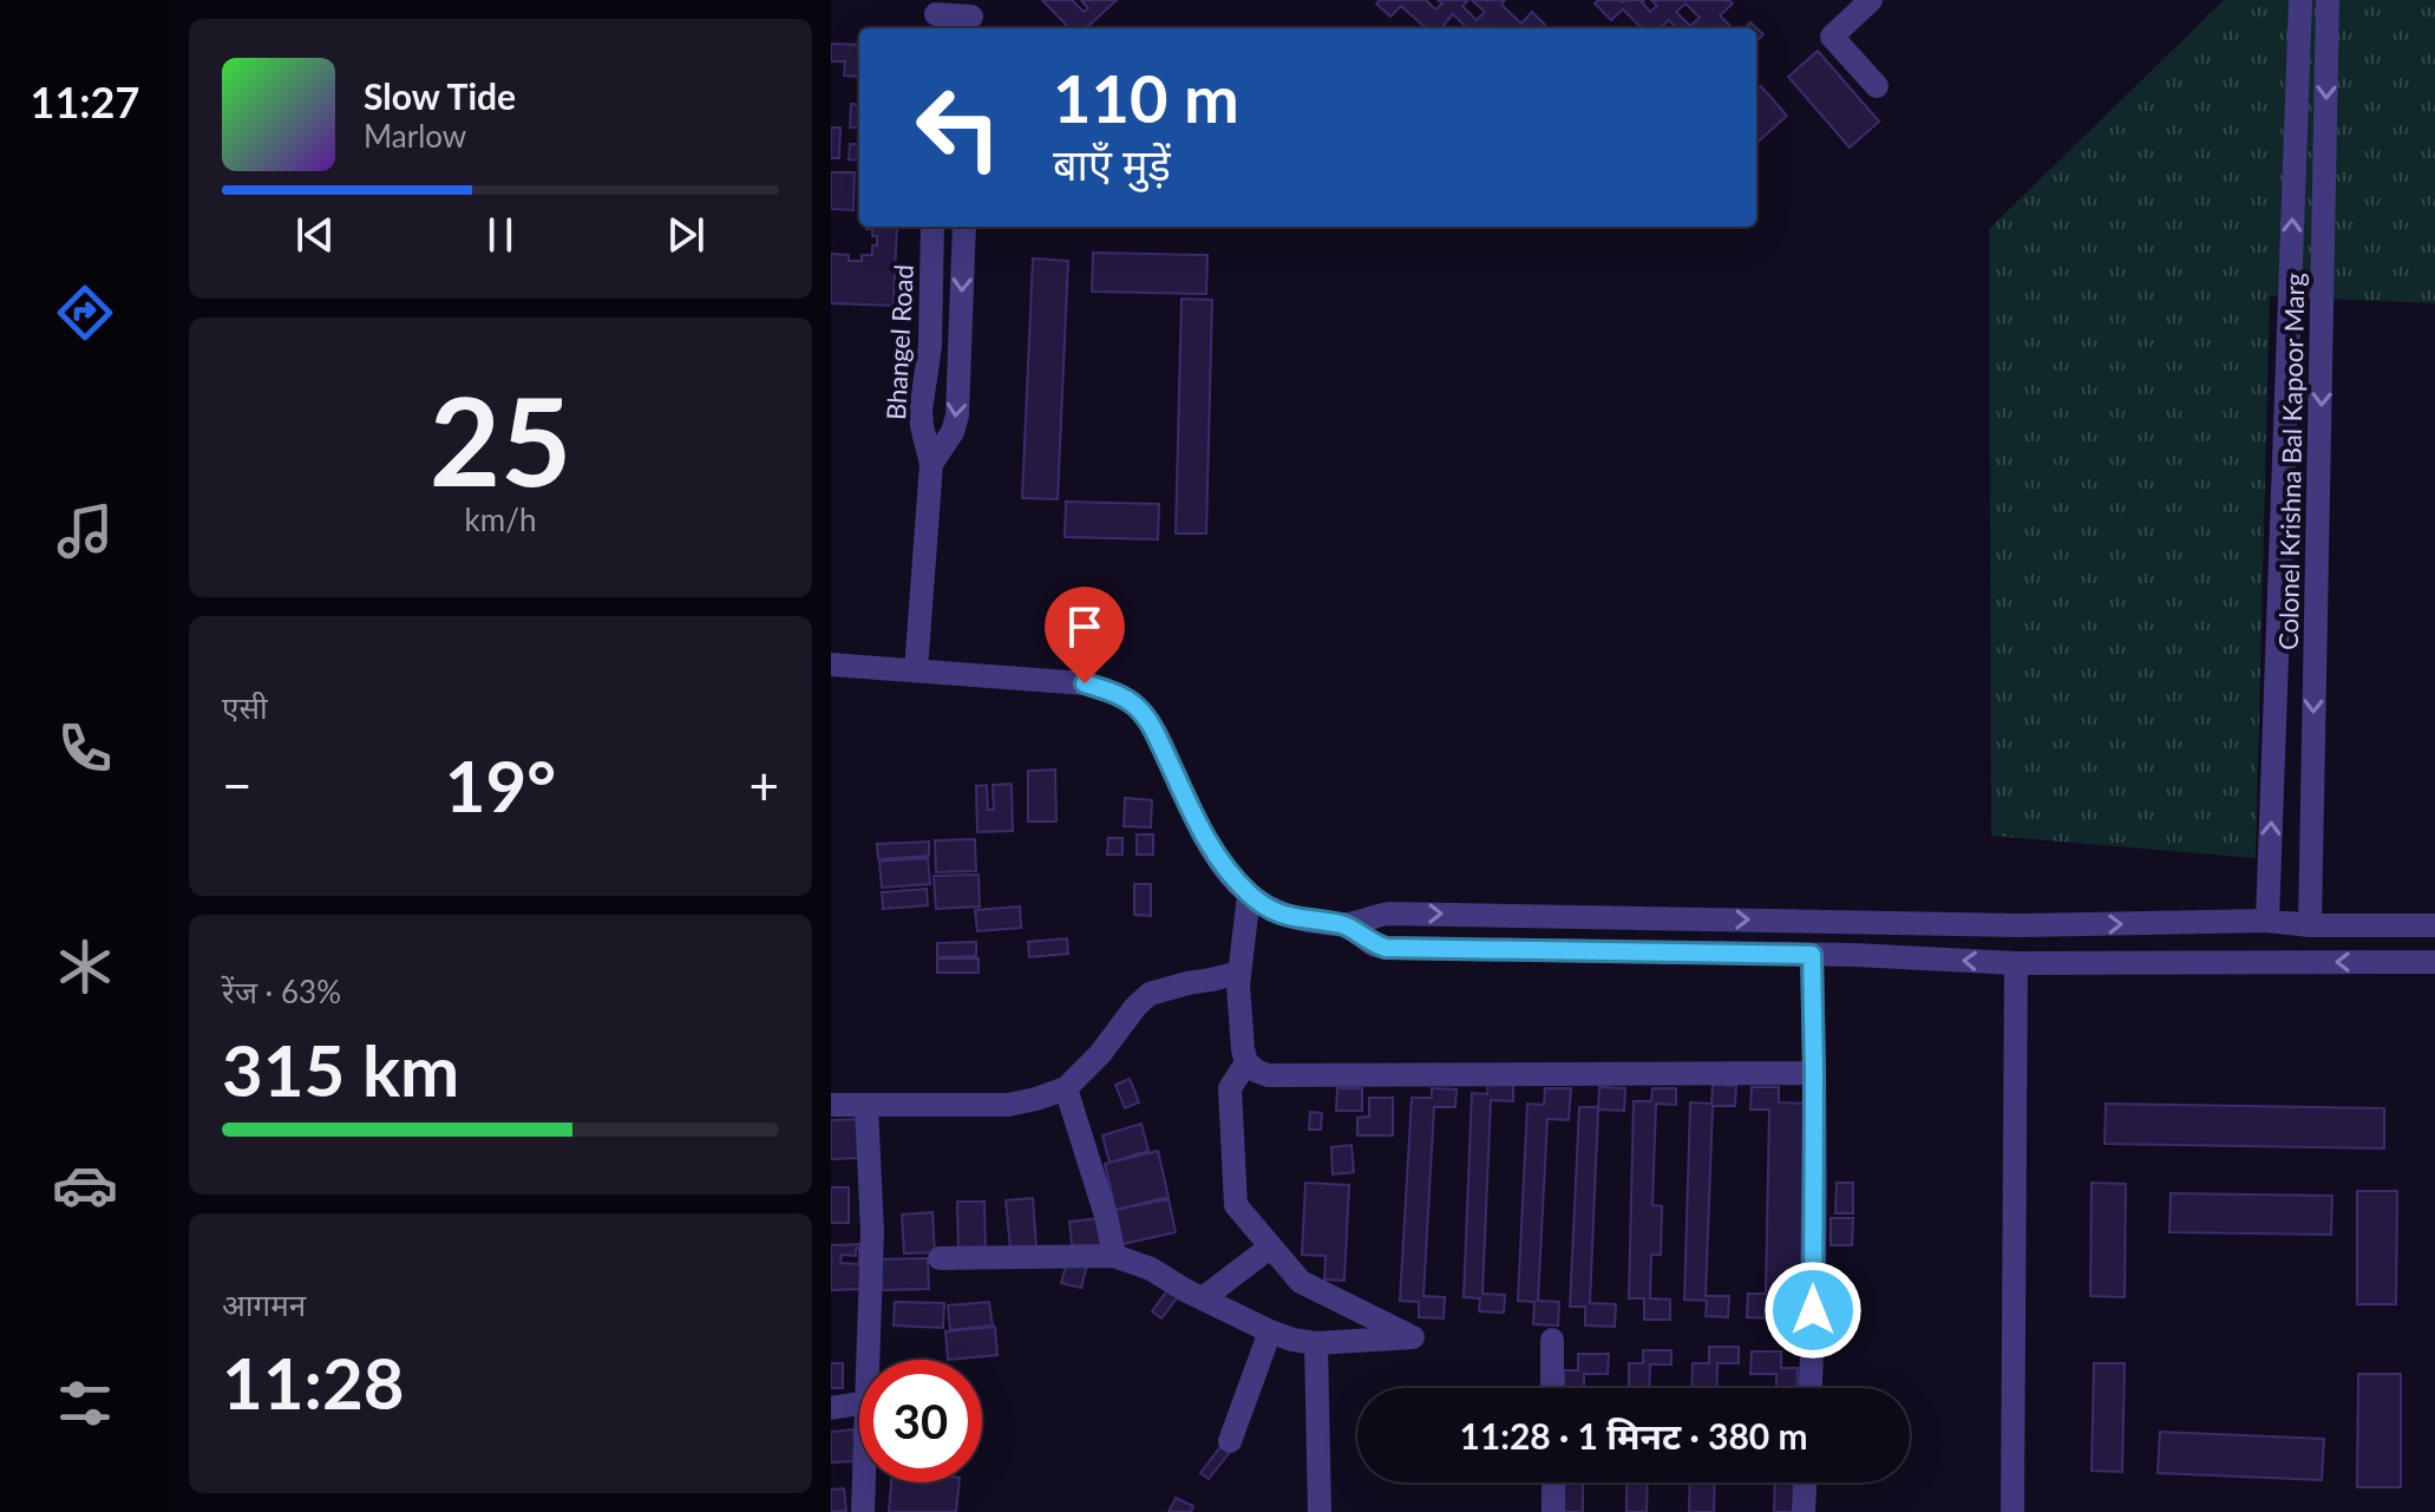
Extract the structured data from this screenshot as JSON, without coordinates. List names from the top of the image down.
{
  "streets": {
    "street": ["Bhangel Road", "Colonel Krishna Bal Kapoor Marg"]
  },
  "page": {
    "tabs": "11:27",
    "turn": ["110 m", "बाएँ मुड़ें"],
    "song": ["Slow Tide", "Marlow"],
    "tile": [
      ["25", "km/h"],
      "एसी",
      ["रेंज · 63%", "315 km"],
      ["आगमन", "11:28"]
    ],
    "heat": ["−", "19°", "+"],
    "limit": "30",
    "trip": "11:28 · 1 मिनट · 380 m"
  }
}
